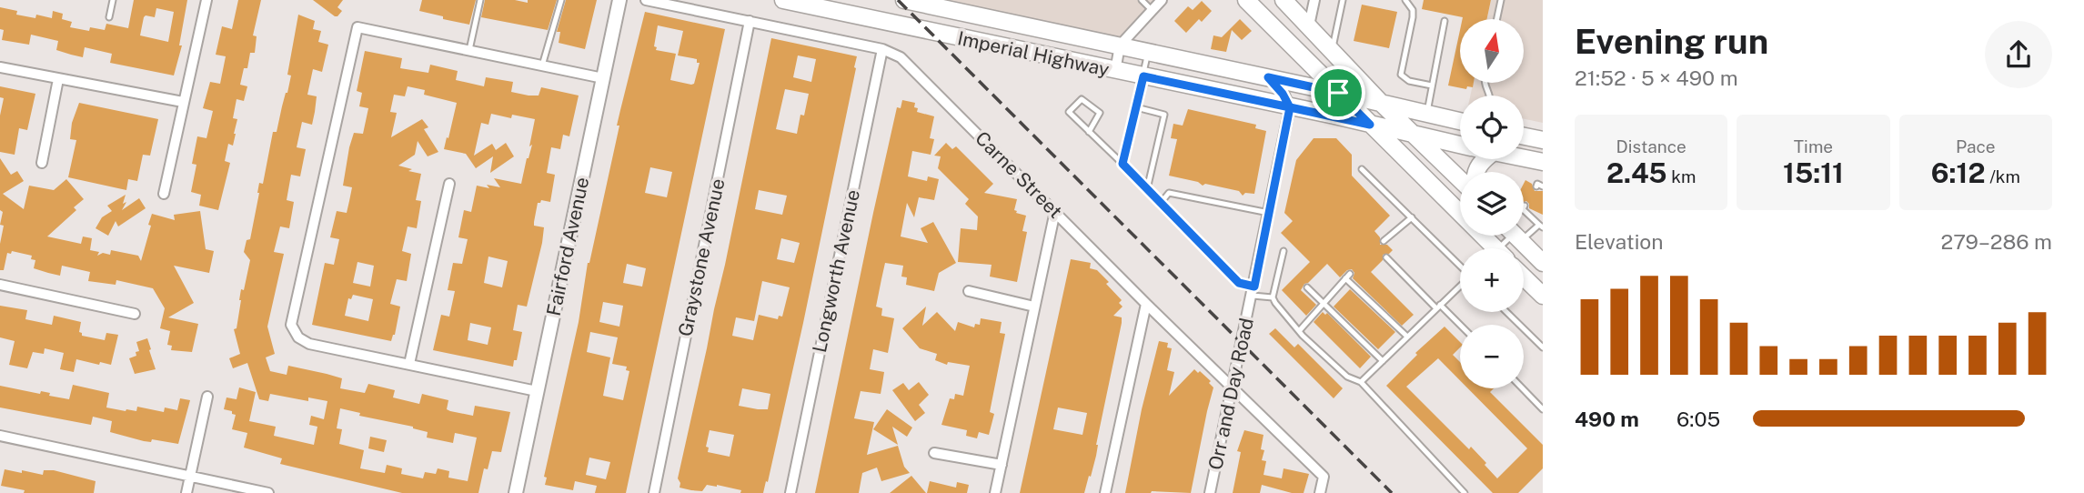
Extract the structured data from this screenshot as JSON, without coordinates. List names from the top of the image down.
{
  "streets": {
    "main road": ["Imperial Highway"],
    "street": [
      "Carne Street",
      "Fairford Avenue",
      "Graystone Avenue",
      "Longworth Avenue",
      "Orr and Day Road"
    ]
  },
  "crossings": [
    ["Imperial Highway", "Orr and Day Road"],
    ["Carne Street", "Graystone Avenue"],
    ["Carne Street", "Longworth Avenue"],
    ["Carne Street", "Orr and Day Road"]
  ],
  "north": "top",
  "page": {
    "heading": ["Evening run", "21:52 · 5 × 490 m"],
    "map_buttons": ["+", "−"],
    "stats": [
      ["Distance", "2.45 km"],
      ["Time", "15:11"],
      ["Pace", "6:12 /km"]
    ],
    "chart": ["Elevation", "279–286 m"],
    "list": [
      {
        "name": "490 m",
        "note": "6:05"
      }
    ]
  }
}
